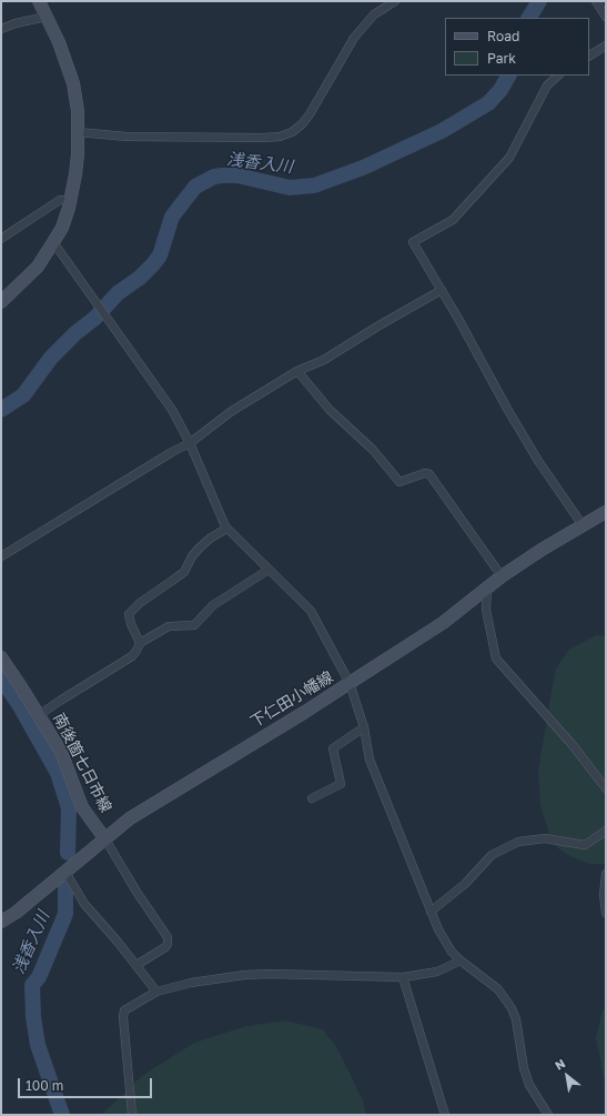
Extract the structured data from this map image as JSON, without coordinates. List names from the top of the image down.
{
  "streets": {
    "main road": ["下仁田小幡線", "南後箇七日市線"]
  },
  "crossings": [
    ["下仁田小幡線", "南後箇七日市線"]
  ],
  "water": ["浅香入川"],
  "legend": ["Road", "Park"],
  "scale_bar": "100 m",
  "north": "top left"
}
